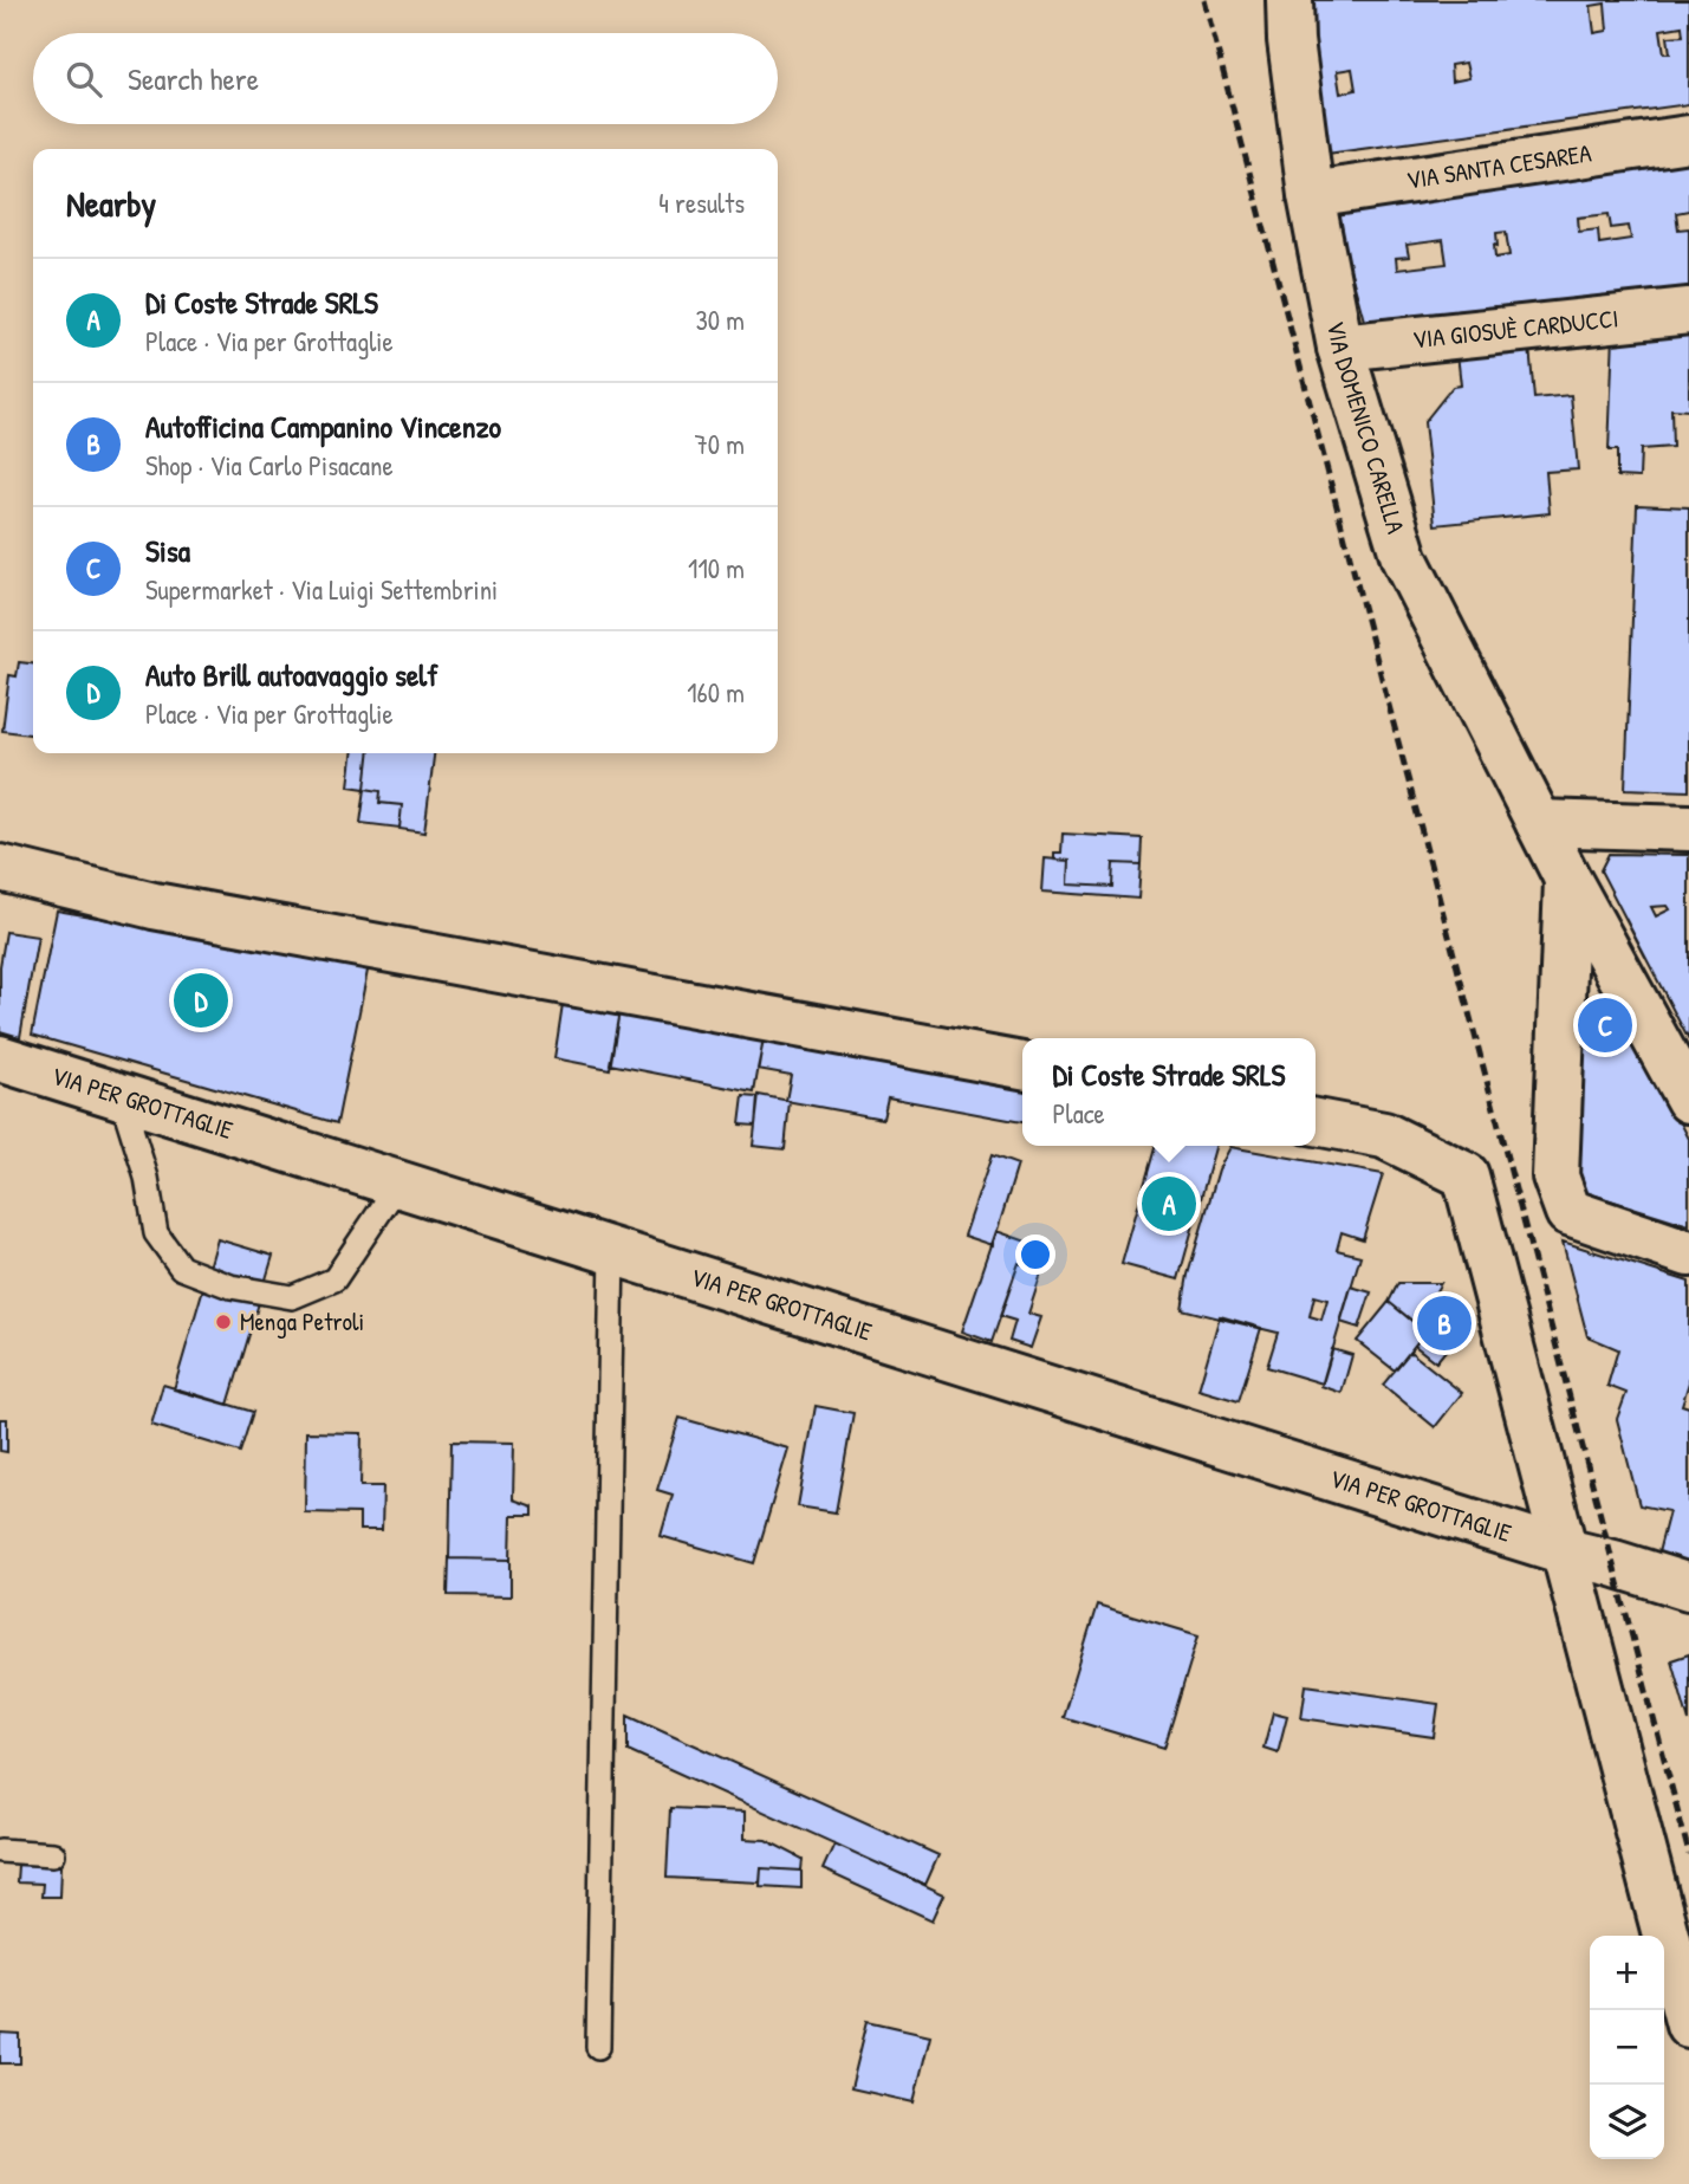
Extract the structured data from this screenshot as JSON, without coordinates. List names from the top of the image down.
{
  "streets": {
    "street": [
      "VIA SANTA CESAREA",
      "VIA GIOSUÈ CARDUCCI",
      "VIA DOMENICO CARELLA",
      "VIA PER GROTTAGLIE"
    ]
  },
  "crossings": [
    ["VIA SANTA CESAREA", "VIA DOMENICO CARELLA"],
    ["VIA GIOSUÈ CARDUCCI", "VIA DOMENICO CARELLA"]
  ],
  "places": ["Menga Petroli"],
  "page": {
    "search": "Search here",
    "heading": ["Nearby", "4 results"],
    "list": [
      {
        "mark": "A",
        "name": "Di Coste Strade SRLS",
        "note": "Place · Via per Grottaglie",
        "value": "30 m"
      },
      {
        "mark": "B",
        "name": "Autofficina Campanino Vincenzo",
        "note": "Shop · Via Carlo Pisacane",
        "value": "70 m"
      },
      {
        "mark": "C",
        "name": "Sisa",
        "note": "Supermarket · Via Luigi Settembrini",
        "value": "110 m"
      },
      {
        "mark": "D",
        "name": "Auto Brill autoavaggio self",
        "note": "Place · Via per Grottaglie",
        "value": "160 m"
      }
    ],
    "pins": [
      "D",
      "C",
      "A",
      "B"
    ],
    "popup": ["Di Coste Strade SRLS", "Place"],
    "map_buttons": ["+", "−"]
  }
}
